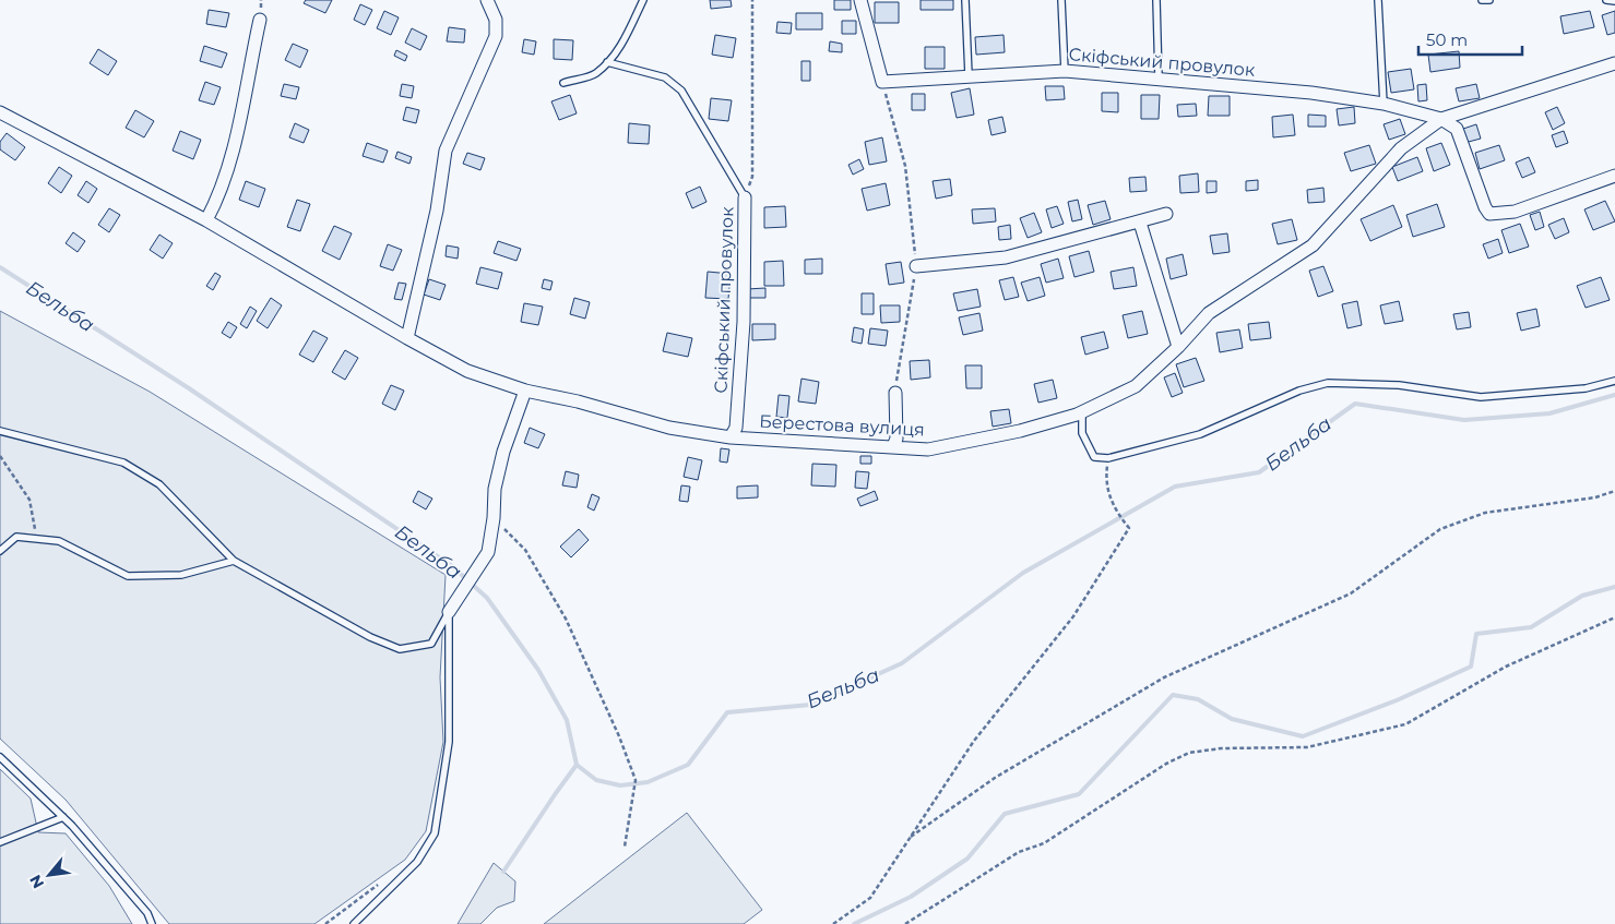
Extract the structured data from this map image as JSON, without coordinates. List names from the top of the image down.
{
  "streets": {
    "street": ["Скіфський провулок", "Берестова вулиця"]
  },
  "crossings": [
    ["Скіфський провулок", "Берестова вулиця"]
  ],
  "water": ["Бельба"],
  "scale_bar": "50 m",
  "north": "bottom left"
}
